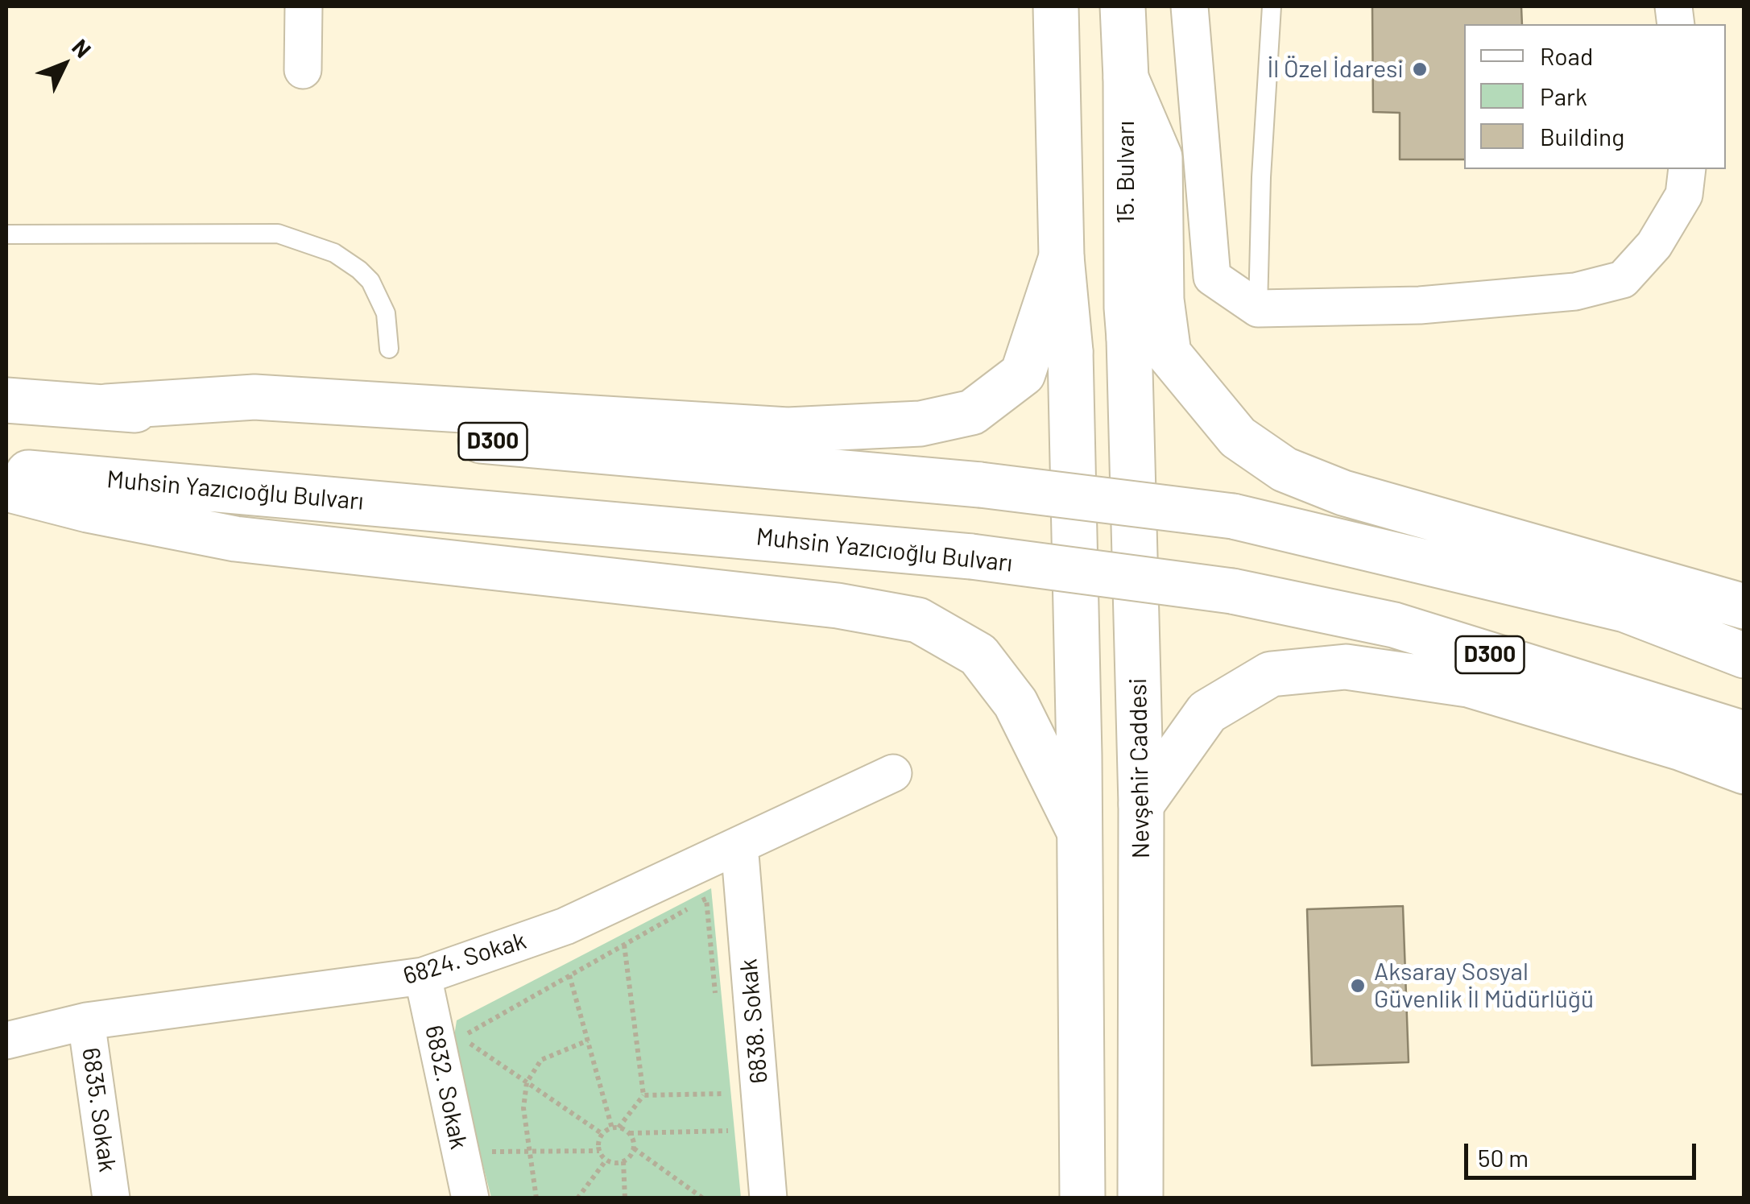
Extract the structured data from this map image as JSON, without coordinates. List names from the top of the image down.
{
  "streets": {
    "main road": [
      "15. Bulvarı",
      "D300",
      "Muhsin Yazıcıoğlu Bulvarı",
      "Nevşehir Caddesi"
    ],
    "street": [
      "6824. Sokak",
      "6838. Sokak",
      "6832. Sokak",
      "6835. Sokak"
    ]
  },
  "crossings": [
    ["15. Bulvarı", "Nevşehir Caddesi"],
    ["6824. Sokak", "6838. Sokak"],
    ["6824. Sokak", "6832. Sokak"],
    ["6824. Sokak", "6835. Sokak"]
  ],
  "places": ["İl Özel İdaresi", "Aksaray Sosyal Güvenlik İl Müdürlüğü"],
  "legend": ["Road", "Park", "Building"],
  "scale_bar": "50 m",
  "north": "top right"
}
